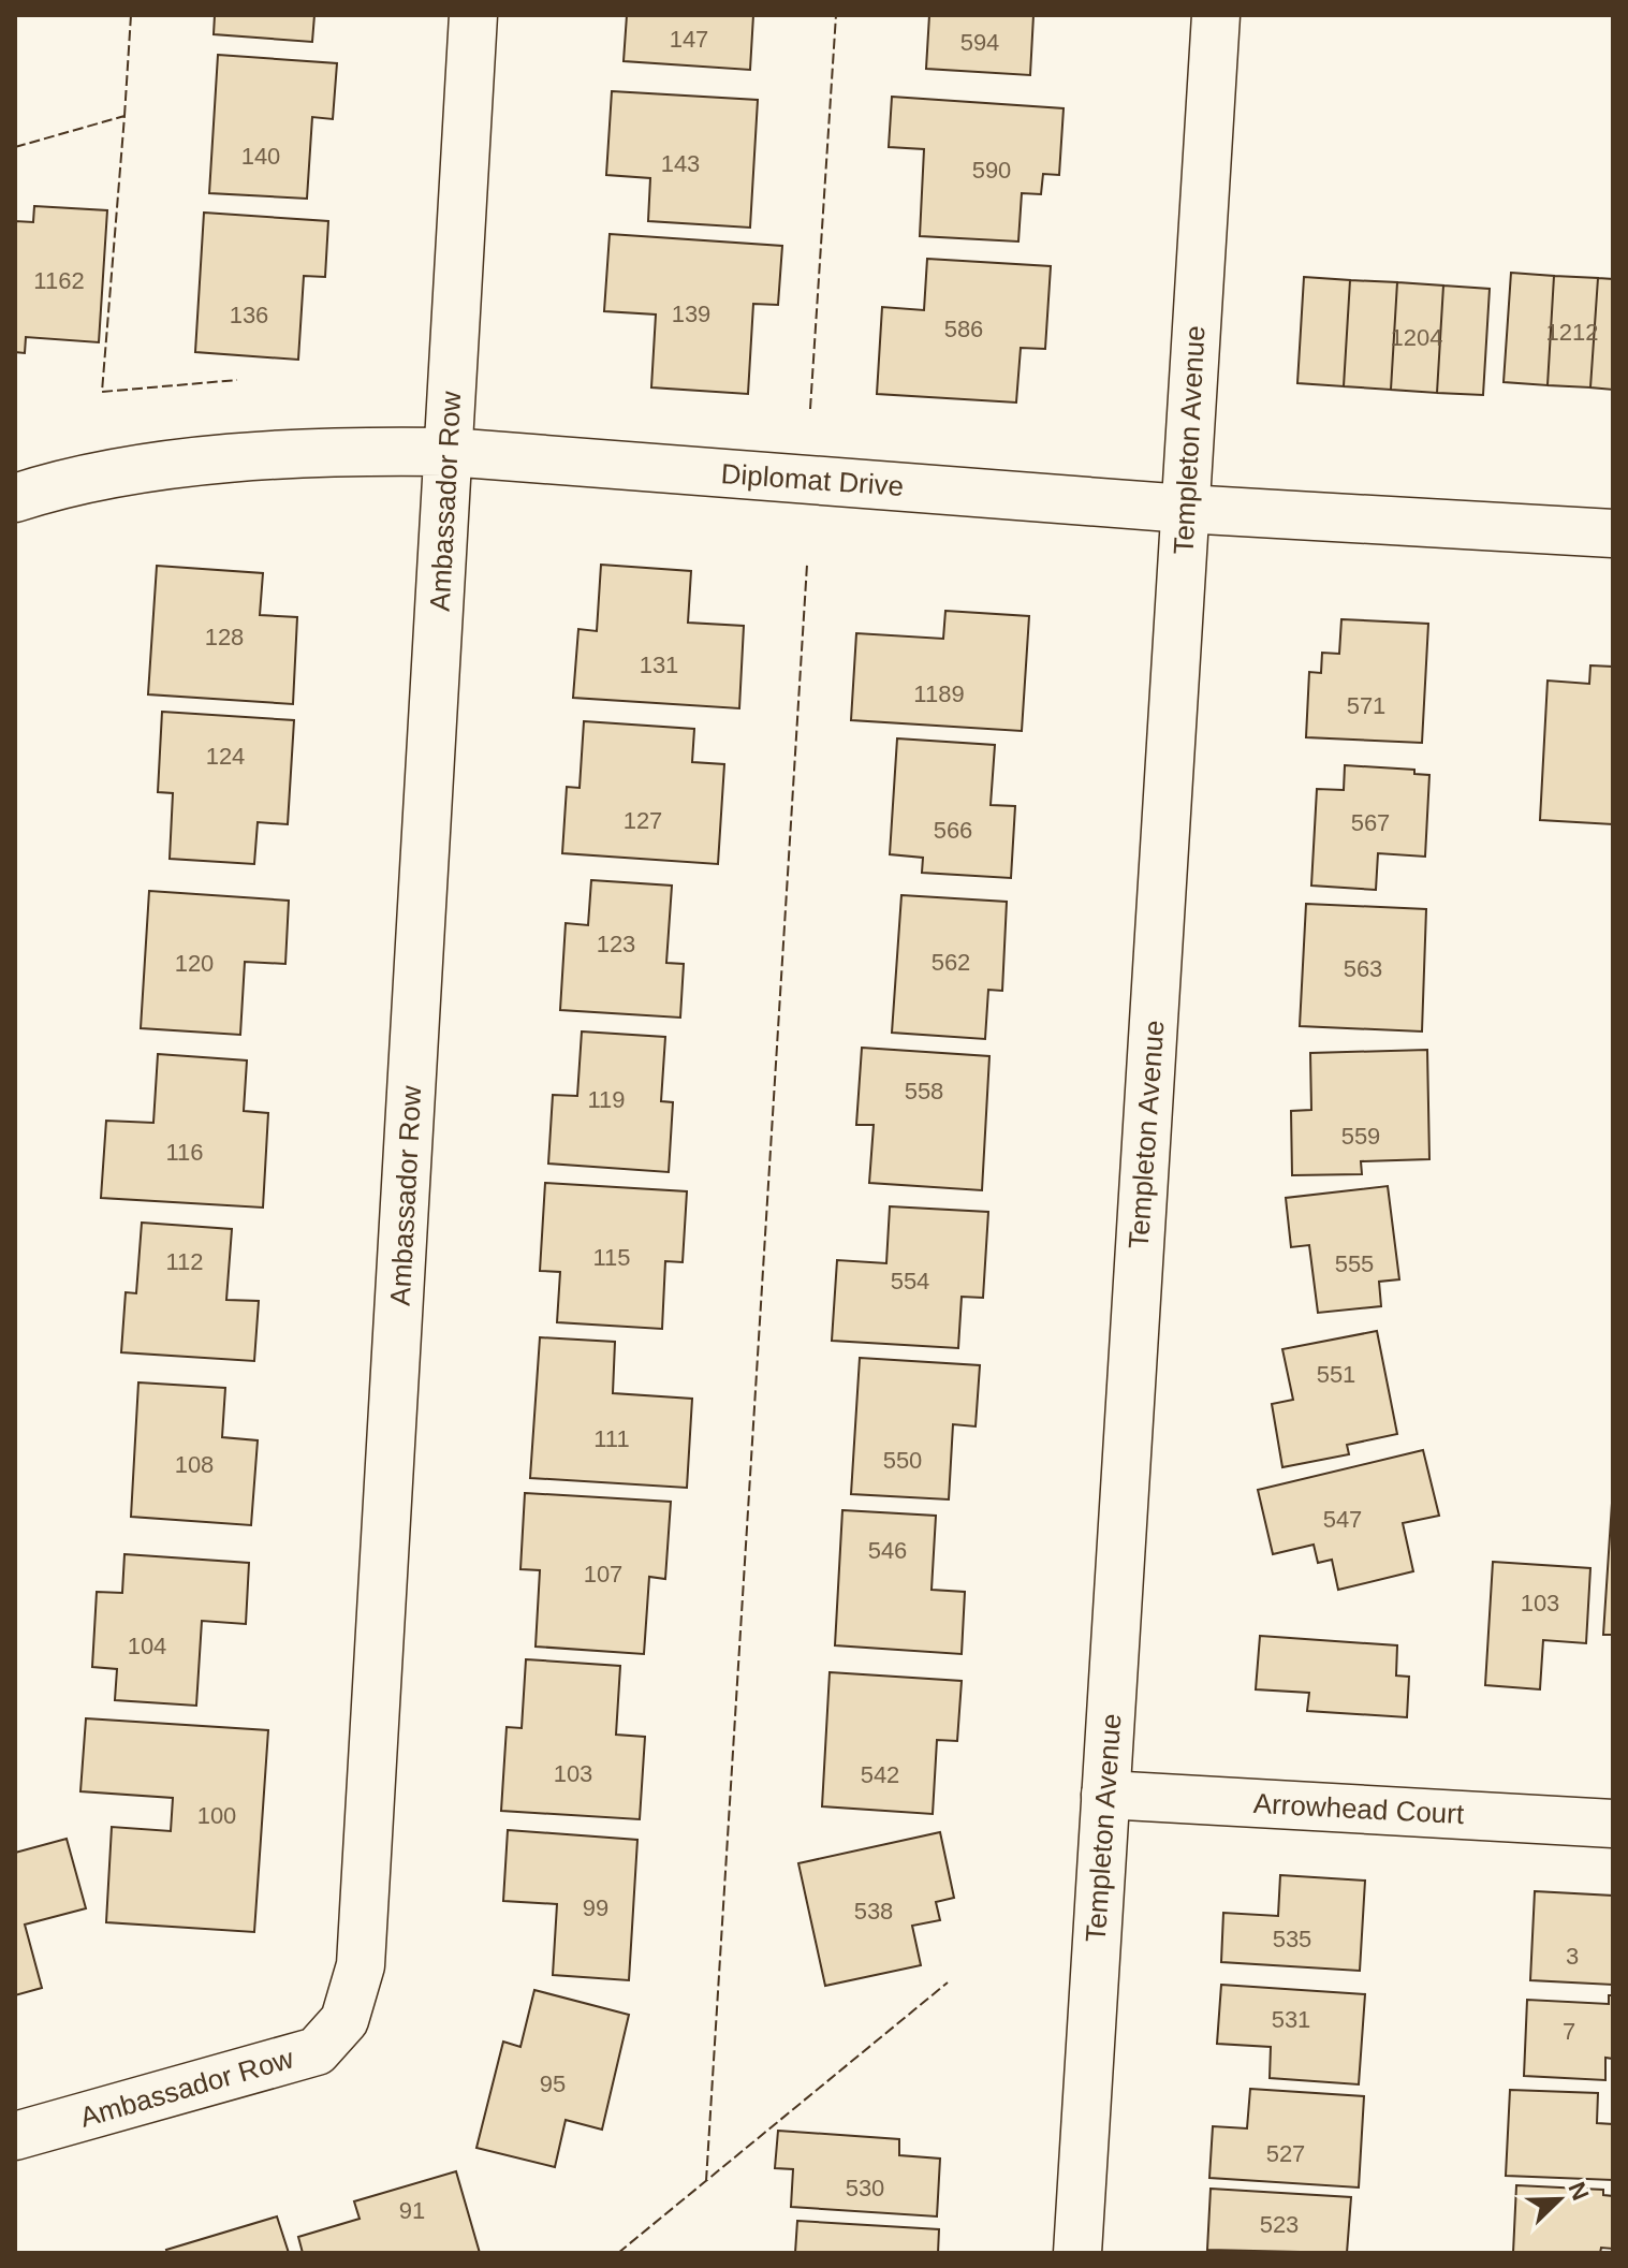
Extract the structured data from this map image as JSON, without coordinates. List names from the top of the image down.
{
  "streets": {
    "street": [
      "Templeton Avenue",
      "Diplomat Drive",
      "Ambassador Row",
      "Arrowhead Court"
    ]
  },
  "crossings": [
    ["Templeton Avenue", "Diplomat Drive"],
    ["Templeton Avenue", "Arrowhead Court"],
    ["Diplomat Drive", "Ambassador Row"]
  ],
  "house_numbers": [
    "147",
    "594",
    "140",
    "143",
    "590",
    "1162",
    "139",
    "136",
    "586",
    "1212",
    "1204",
    "128",
    "131",
    "1189",
    "571",
    "124",
    "127",
    "567",
    "566",
    "123",
    "562",
    "120",
    "563",
    "558",
    "119",
    "559",
    "116",
    "115",
    "112",
    "555",
    "554",
    "551",
    "111",
    "550",
    "108",
    "547",
    "546",
    "107",
    "103",
    "104",
    "103",
    "542",
    "100",
    "99",
    "538",
    "535",
    "3",
    "531",
    "7",
    "95",
    "527",
    "530",
    "91",
    "523"
  ],
  "north": "top right"
}
